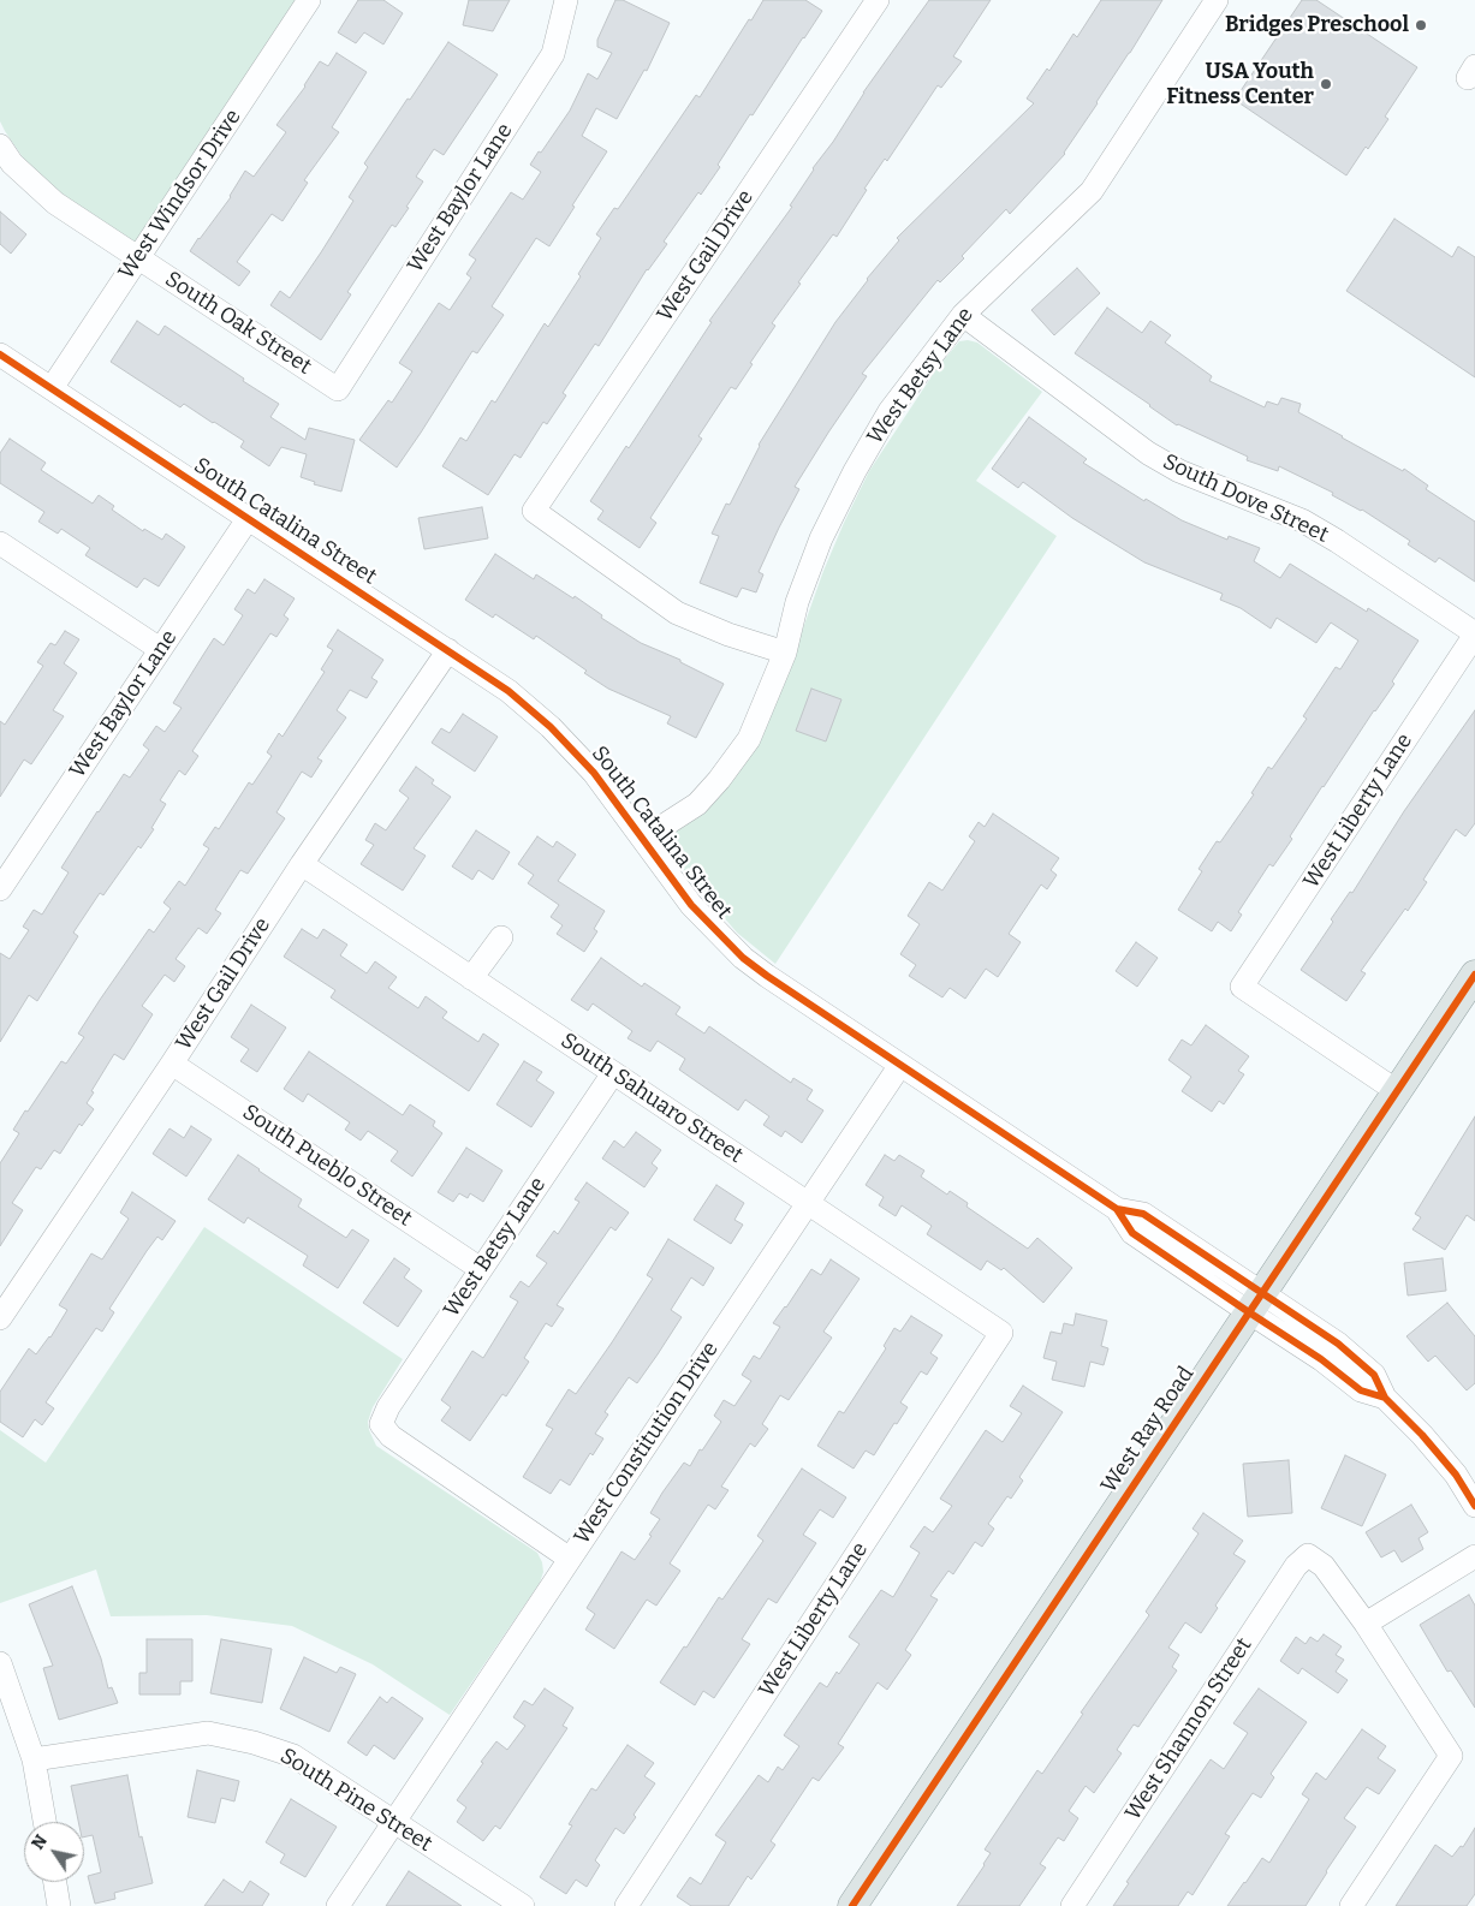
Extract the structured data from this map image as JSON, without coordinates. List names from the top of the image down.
{
  "streets": {
    "main road": ["West Ray Road"],
    "street": [
      "West Windsor Drive",
      "West Baylor Lane",
      "West Gail Drive",
      "South Oak Street",
      "West Betsy Lane",
      "South Dove Street",
      "South Catalina Street",
      "West Liberty Lane",
      "South Sahuaro Street",
      "South Pueblo Street",
      "West Constitution Drive",
      "West Shannon Street",
      "South Pine Street"
    ]
  },
  "crossings": [
    ["West Windsor Drive", "South Oak Street"],
    ["West Windsor Drive", "South Catalina Street"],
    ["West Baylor Lane", "South Oak Street"],
    ["West Baylor Lane", "South Catalina Street"],
    ["West Gail Drive", "West Betsy Lane"],
    ["West Gail Drive", "South Catalina Street"],
    ["West Gail Drive", "South Sahuaro Street"],
    ["West Gail Drive", "South Pueblo Street"],
    ["West Betsy Lane", "South Dove Street"],
    ["West Betsy Lane", "South Catalina Street"],
    ["West Betsy Lane", "South Sahuaro Street"],
    ["West Betsy Lane", "South Pueblo Street"],
    ["West Betsy Lane", "West Constitution Drive"],
    ["South Dove Street", "West Liberty Lane"],
    ["South Catalina Street", "West Ray Road"],
    ["South Catalina Street", "West Constitution Drive"],
    ["West Liberty Lane", "South Sahuaro Street"],
    ["West Liberty Lane", "West Ray Road"],
    ["South Sahuaro Street", "West Constitution Drive"],
    ["West Constitution Drive", "South Pine Street"]
  ],
  "places": ["Bridges Preschool", "USA Youth Fitness Center"],
  "north": "top left"
}
